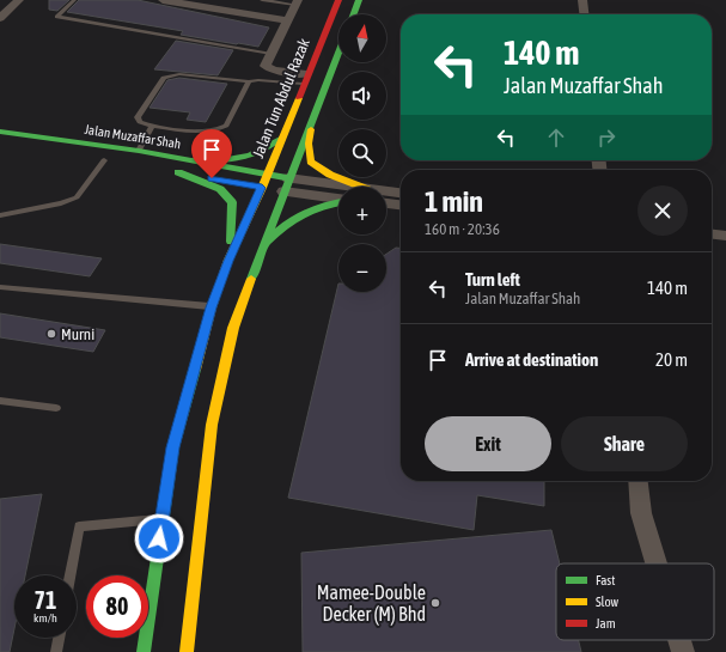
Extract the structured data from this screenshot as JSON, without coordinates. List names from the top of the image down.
{
  "streets": {
    "main road": ["Jalan Tun Abdul Razak", "Jalan Muzaffar Shah"]
  },
  "crossings": [
    ["Jalan Tun Abdul Razak", "Jalan Muzaffar Shah"]
  ],
  "places": ["Murni", "Mamee-Double Decker (M) Bhd"],
  "legend": ["Fast", "Slow", "Jam"],
  "north": "top",
  "page": {
    "map_buttons": ["+", "−"],
    "turn": ["140 m", "Jalan Muzaffar Shah"],
    "heading": ["1 min", "160 m · 20:36"],
    "list": [
      {
        "name": "Turn left",
        "note": "Jalan Muzaffar Shah",
        "value": "140 m"
      },
      {
        "name": "Arrive at destination",
        "value": "20 m"
      }
    ],
    "buttons": ["Exit", "Share"],
    "speed": "71 km/h",
    "limit": "80"
  }
}
